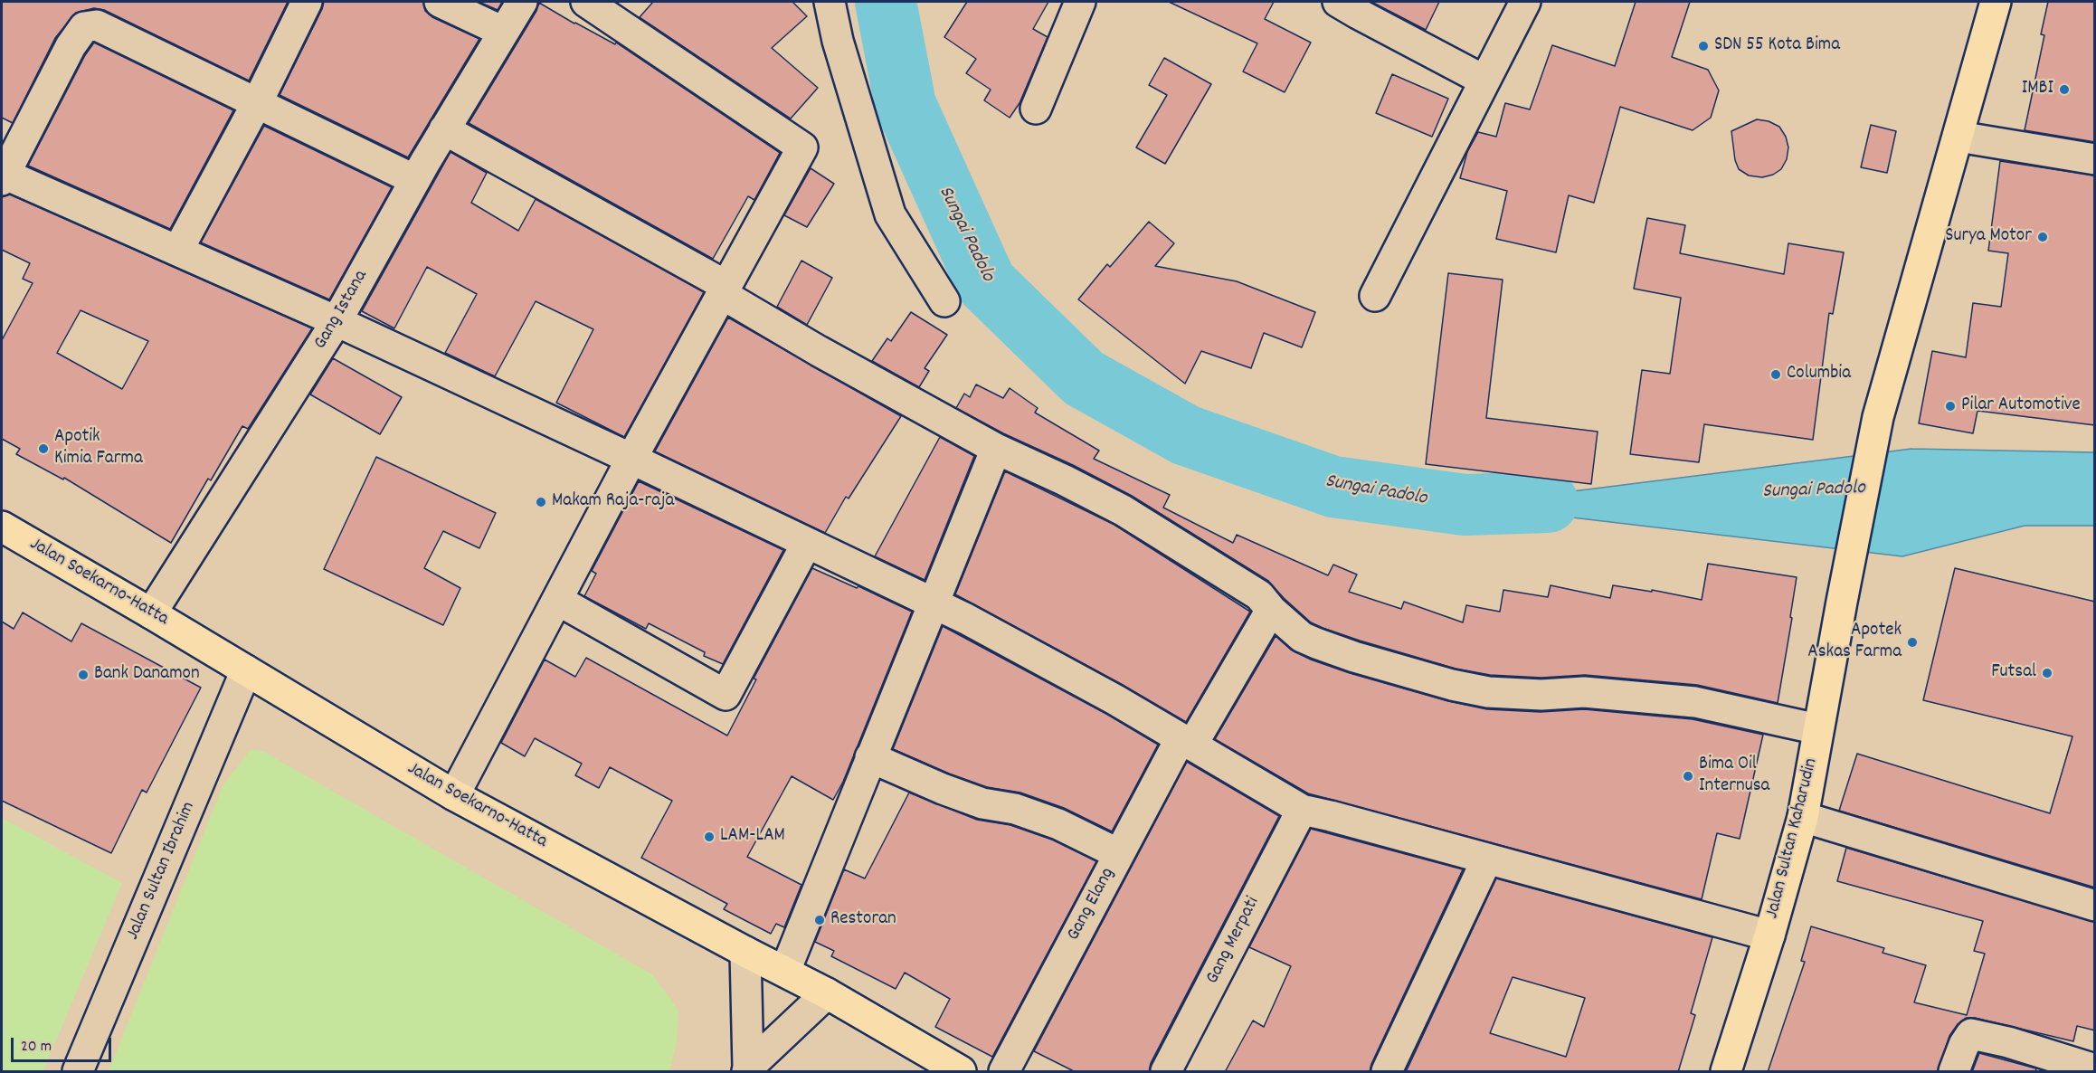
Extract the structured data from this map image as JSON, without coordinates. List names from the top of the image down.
{
  "streets": {
    "highway": ["Jalan Soekarno-Hatta", "Jalan Sultan Kaharudin"],
    "street": [
      "Gang Istana",
      "Jalan Sultan Ibrahim",
      "Gang Elang",
      "Gang Merpati"
    ]
  },
  "crossings": [
    ["Gang Istana", "Jalan Soekarno-Hatta"],
    ["Jalan Soekarno-Hatta", "Jalan Sultan Ibrahim"]
  ],
  "water": ["Sungai Padolo"],
  "places": [
    "SDN 55 Kota Bima",
    "IMBI",
    "Surya Motor",
    "Columbia",
    "Pilar Automotive",
    "Apotik Kimia Farma",
    "Makam Raja-raja",
    "Apotek Askas Farma",
    "Futsal",
    "Bank Danamon",
    "Bima Oil Internusa",
    "LAM-LAM",
    "Restoran"
  ],
  "scale_bar": "20 m"
}
